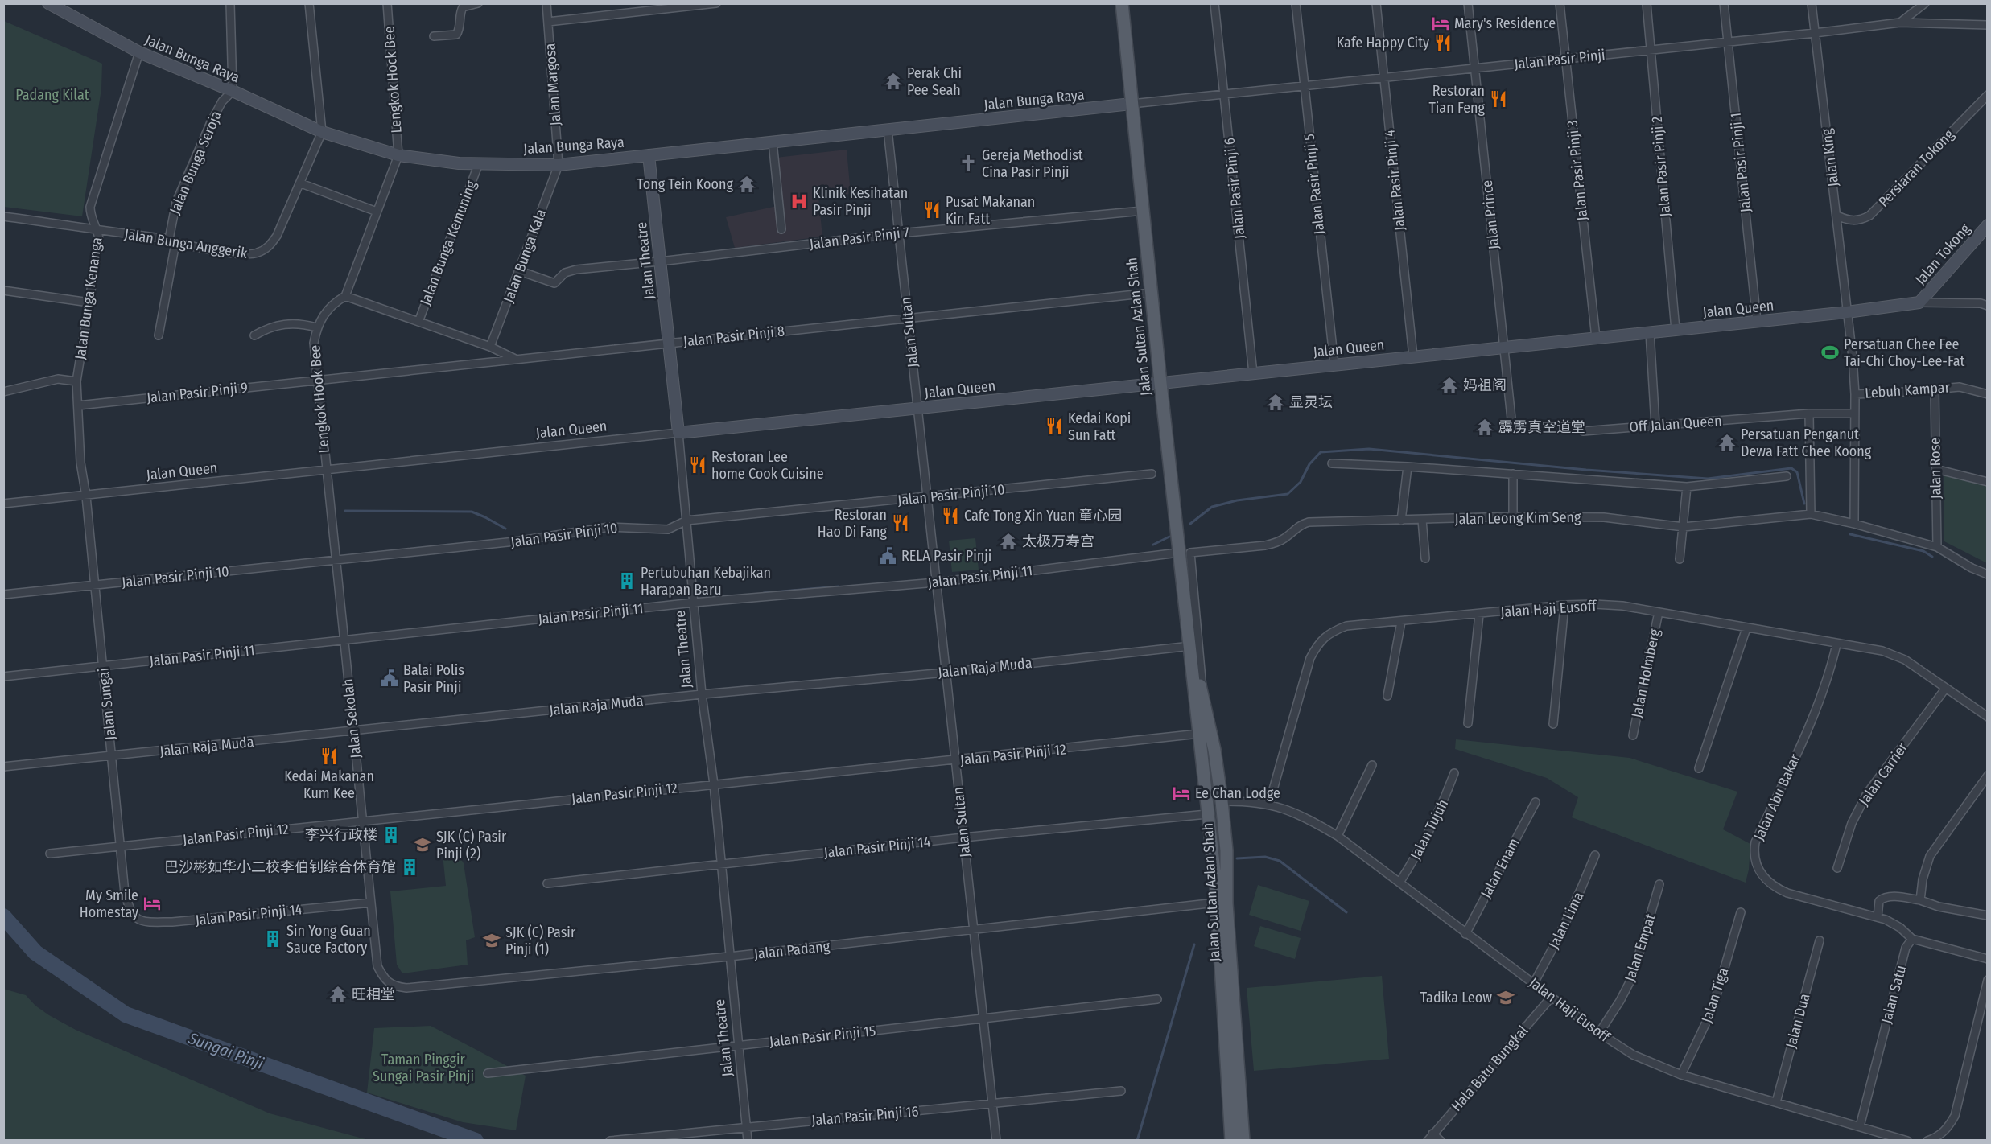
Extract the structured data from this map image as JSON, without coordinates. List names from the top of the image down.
{
  "streets": {
    "main road": [
      "Jalan Bunga Raya",
      "Jalan Tokong",
      "Jalan Theatre",
      "Jalan Queen",
      "Jalan Sultan Azlan Shah"
    ],
    "street": [
      "Jalan Pasir Pinji",
      "Lengkok Hock Bee",
      "Jalan Margosa",
      "Jalan King",
      "Jalan Bunga Seroja",
      "Jalan Pasir Pinji 1",
      "Jalan Pasir Pinji 2",
      "Persiaran Tokong",
      "Jalan Pasir Pinji 3",
      "Jalan Pasir Pinji 4",
      "Jalan Pasir Pinji 5",
      "Jalan Pasir Pinji 6",
      "Jalan Prince",
      "Jalan Pasir Pinji 7",
      "Jalan Bunga Kemuning",
      "Jalan Bunga Anggerik",
      "Jalan Bunga Kala",
      "Jalan Bunga Kenanga",
      "Jalan Sultan",
      "Jalan Pasir Pinji 8",
      "Lebuh Kampar",
      "Jalan Pasir Pinji 9",
      "Lengkok Hook Bee",
      "Off Jalan Queen",
      "Jalan Rose",
      "Jalan Pasir Pinji 10",
      "Jalan Leong Kim Seng",
      "Jalan Pasir Pinji 11",
      "Jalan Haji Eusoff",
      "Jalan Raja Muda",
      "Jalan Holmberg",
      "Jalan Sungai",
      "Jalan Sekolah",
      "Jalan Pasir Pinji 12",
      "Jalan Carrier",
      "Jalan Abu Bakar",
      "Jalan Tujuh",
      "Jalan Pasir Pinji 14",
      "Jalan Enam",
      "Jalan Lima",
      "Jalan Empat",
      "Jalan Padang",
      "Jalan Satu",
      "Jalan Tiga",
      "Jalan Dua",
      "Jalan Pasir Pinji 15",
      "Hala Batu Bungkal",
      "Jalan Pasir Pinji 16"
    ]
  },
  "crossings": [
    ["Jalan Bunga Raya", "Jalan Pasir Pinji"],
    ["Jalan Bunga Raya", "Lengkok Hock Bee"],
    ["Jalan Bunga Raya", "Jalan Margosa"],
    ["Jalan Bunga Raya", "Jalan Bunga Seroja"],
    ["Jalan Bunga Raya", "Jalan Bunga Kemuning"],
    ["Jalan Bunga Raya", "Jalan Bunga Anggerik"],
    ["Jalan Bunga Raya", "Jalan Bunga Kala"],
    ["Jalan Bunga Raya", "Jalan Theatre"],
    ["Jalan Bunga Raya", "Jalan Bunga Kenanga"],
    ["Jalan Bunga Raya", "Jalan Sultan Azlan Shah"],
    ["Jalan Bunga Raya", "Jalan Sultan"],
    ["Jalan Pasir Pinji", "Jalan King"],
    ["Jalan Pasir Pinji", "Jalan Pasir Pinji 1"],
    ["Jalan Pasir Pinji", "Jalan Pasir Pinji 2"],
    ["Jalan Pasir Pinji", "Jalan Pasir Pinji 3"],
    ["Jalan Pasir Pinji", "Jalan Pasir Pinji 4"],
    ["Jalan Pasir Pinji", "Jalan Pasir Pinji 5"],
    ["Jalan Pasir Pinji", "Jalan Pasir Pinji 6"],
    ["Jalan Pasir Pinji", "Jalan Prince"],
    ["Jalan Pasir Pinji", "Jalan Sultan Azlan Shah"],
    ["Jalan Margosa", "Jalan Bunga Kala"],
    ["Jalan King", "Persiaran Tokong"],
    ["Jalan King", "Jalan Queen"],
    ["Jalan King", "Lebuh Kampar"],
    ["Jalan King", "Off Jalan Queen"],
    ["Jalan King", "Jalan Leong Kim Seng"],
    ["Jalan Bunga Seroja", "Jalan Bunga Anggerik"],
    ["Jalan Pasir Pinji 1", "Jalan Queen"],
    ["Jalan Pasir Pinji 2", "Jalan Queen"],
    ["Jalan Pasir Pinji 3", "Jalan Queen"],
    ["Jalan Pasir Pinji 4", "Jalan Queen"],
    ["Jalan Pasir Pinji 5", "Jalan Queen"],
    ["Jalan Pasir Pinji 6", "Jalan Queen"],
    ["Jalan Prince", "Jalan Queen"],
    ["Jalan Pasir Pinji 7", "Jalan Bunga Kala"],
    ["Jalan Pasir Pinji 7", "Jalan Theatre"],
    ["Jalan Pasir Pinji 7", "Jalan Sultan Azlan Shah"],
    ["Jalan Pasir Pinji 7", "Jalan Sultan"],
    ["Jalan Bunga Anggerik", "Jalan Bunga Kenanga"],
    ["Jalan Tokong", "Jalan Queen"],
    ["Jalan Theatre", "Jalan Queen"],
    ["Jalan Theatre", "Jalan Pasir Pinji 8"],
    ["Jalan Theatre", "Jalan Pasir Pinji 10"],
    ["Jalan Theatre", "Jalan Pasir Pinji 11"],
    ["Jalan Theatre", "Jalan Raja Muda"],
    ["Jalan Theatre", "Jalan Pasir Pinji 12"],
    ["Jalan Theatre", "Jalan Pasir Pinji 14"],
    ["Jalan Theatre", "Jalan Padang"],
    ["Jalan Theatre", "Jalan Pasir Pinji 15"],
    ["Jalan Theatre", "Jalan Pasir Pinji 16"],
    ["Jalan Bunga Kenanga", "Jalan Queen"],
    ["Jalan Bunga Kenanga", "Jalan Pasir Pinji 9"],
    ["Jalan Bunga Kenanga", "Jalan Sungai"],
    ["Jalan Queen", "Jalan Sultan Azlan Shah"],
    ["Jalan Queen", "Jalan Sultan"],
    ["Jalan Queen", "Lengkok Hook Bee"],
    ["Jalan Queen", "Jalan Sungai"],
    ["Jalan Queen", "Jalan Sekolah"],
    ["Jalan Sultan Azlan Shah", "Jalan Pasir Pinji 8"],
    ["Jalan Sultan Azlan Shah", "Jalan Leong Kim Seng"],
    ["Jalan Sultan Azlan Shah", "Jalan Pasir Pinji 11"],
    ["Jalan Sultan Azlan Shah", "Jalan Haji Eusoff"],
    ["Jalan Sultan Azlan Shah", "Jalan Raja Muda"],
    ["Jalan Sultan Azlan Shah", "Jalan Pasir Pinji 12"],
    ["Jalan Sultan Azlan Shah", "Jalan Pasir Pinji 14"],
    ["Jalan Sultan Azlan Shah", "Jalan Padang"],
    ["Jalan Sultan", "Jalan Pasir Pinji 8"],
    ["Jalan Sultan", "Jalan Pasir Pinji 10"],
    ["Jalan Sultan", "Jalan Pasir Pinji 11"],
    ["Jalan Sultan", "Jalan Raja Muda"],
    ["Jalan Sultan", "Jalan Pasir Pinji 12"],
    ["Jalan Sultan", "Jalan Pasir Pinji 14"],
    ["Jalan Sultan", "Jalan Padang"],
    ["Jalan Sultan", "Jalan Pasir Pinji 15"],
    ["Jalan Sultan", "Jalan Pasir Pinji 16"],
    ["Jalan Pasir Pinji 8", "Jalan Pasir Pinji 9"],
    ["Jalan Pasir Pinji 8", "Lengkok Hook Bee"],
    ["Lebuh Kampar", "Jalan Rose"],
    ["Jalan Pasir Pinji 9", "Lengkok Hook Bee"],
    ["Lengkok Hook Bee", "Jalan Sekolah"],
    ["Jalan Rose", "Jalan Leong Kim Seng"],
    ["Jalan Pasir Pinji 10", "Jalan Sungai"],
    ["Jalan Pasir Pinji 10", "Jalan Sekolah"],
    ["Jalan Leong Kim Seng", "Jalan Raja Muda"],
    ["Jalan Pasir Pinji 11", "Jalan Sungai"],
    ["Jalan Pasir Pinji 11", "Jalan Sekolah"],
    ["Jalan Haji Eusoff", "Jalan Holmberg"],
    ["Jalan Haji Eusoff", "Jalan Carrier"],
    ["Jalan Haji Eusoff", "Jalan Abu Bakar"],
    ["Jalan Haji Eusoff", "Jalan Tujuh"],
    ["Jalan Haji Eusoff", "Jalan Enam"],
    ["Jalan Haji Eusoff", "Jalan Lima"],
    ["Jalan Haji Eusoff", "Jalan Empat"],
    ["Jalan Haji Eusoff", "Jalan Satu"],
    ["Jalan Haji Eusoff", "Jalan Tiga"],
    ["Jalan Haji Eusoff", "Jalan Dua"],
    ["Jalan Haji Eusoff", "Hala Batu Bungkal"],
    ["Jalan Raja Muda", "Jalan Sungai"],
    ["Jalan Raja Muda", "Jalan Sekolah"],
    ["Jalan Sungai", "Jalan Pasir Pinji 12"],
    ["Jalan Sungai", "Jalan Pasir Pinji 14"],
    ["Jalan Sekolah", "Jalan Pasir Pinji 12"],
    ["Jalan Sekolah", "Jalan Pasir Pinji 14"],
    ["Jalan Sekolah", "Jalan Padang"],
    ["Jalan Abu Bakar", "Jalan Satu"]
  ],
  "water": ["Sungai Pinji"],
  "parks": ["Padang Kilat", "Taman Pinggir Sungai Pasir Pinji"],
  "places": {
    "hotel": ["Mary's Residence", "Ee Chan Lodge", "My Smile Homestay"],
    "restaurant": [
      "Kafe Happy City",
      "Restoran Tian Feng",
      "Pusat Makanan Kin Fatt",
      "Kedai Kopi Sun Fatt",
      "Restoran Lee home Cook Cuisine",
      "Cafe Tong Xin Yuan 童心园",
      "Restoran Hao Di Fang",
      "Kedai Makanan Kum Kee"
    ],
    "temple": [
      "Perak Chi Pee Seah",
      "Tong Tein Koong",
      "妈祖阁",
      "显灵坛",
      "霹雳真空道堂",
      "Persatuan Penganut Dewa Fatt Chee Koong",
      "太极万寿宫",
      "旺相堂"
    ],
    "church": ["Gereja Methodist Cina Pasir Pinji"],
    "hospital": ["Klinik Kesihatan Pasir Pinji"],
    "sports": ["Persatuan Chee Fee Tai-Chi Choy-Lee-Fat"],
    "public building": ["RELA Pasir Pinji", "Balai Polis Pasir Pinji"],
    "building": [
      "Pertubuhan Kebajikan Harapan Baru",
      "李兴行政楼",
      "巴沙彬如华小二校李伯钊综合体育馆",
      "Sin Yong Guan Sauce Factory"
    ],
    "school or university": ["SJK (C) Pasir Pinji (2)", "SJK (C) Pasir Pinji (1)", "Tadika Leow"]
  }
}
